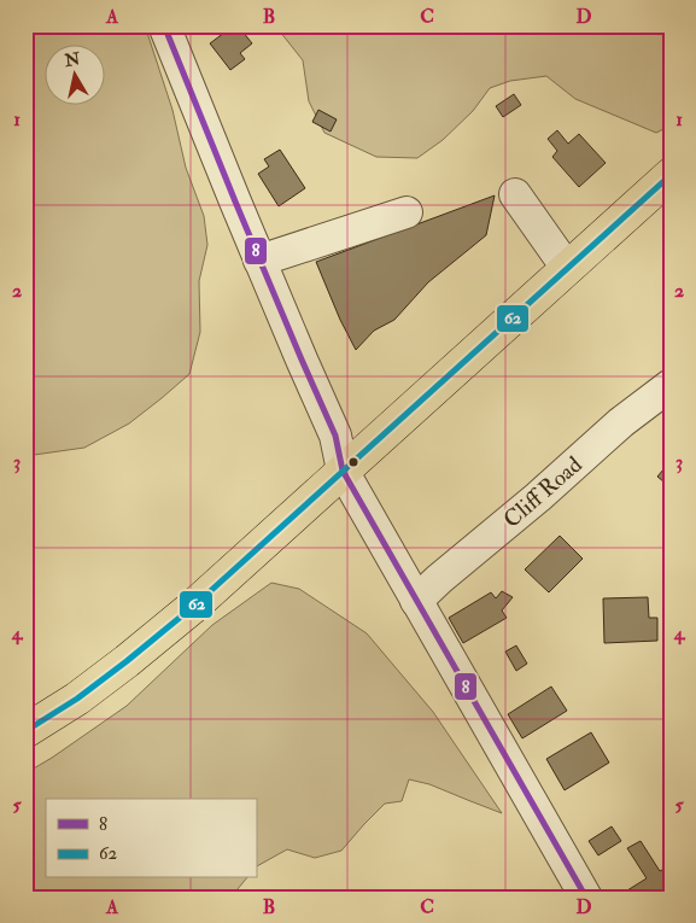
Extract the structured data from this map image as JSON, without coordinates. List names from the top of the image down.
{
  "streets": {
    "street": ["Cliff Road"]
  },
  "lines": ["transit line 8", "transit line 62"],
  "legend": ["8", "62"],
  "north": "top",
  "grid": {
    "columns": [
      "A",
      "B",
      "C",
      "D"
    ],
    "rows": [
      "1",
      "2",
      "3",
      "4",
      "5"
    ]
  }
}
